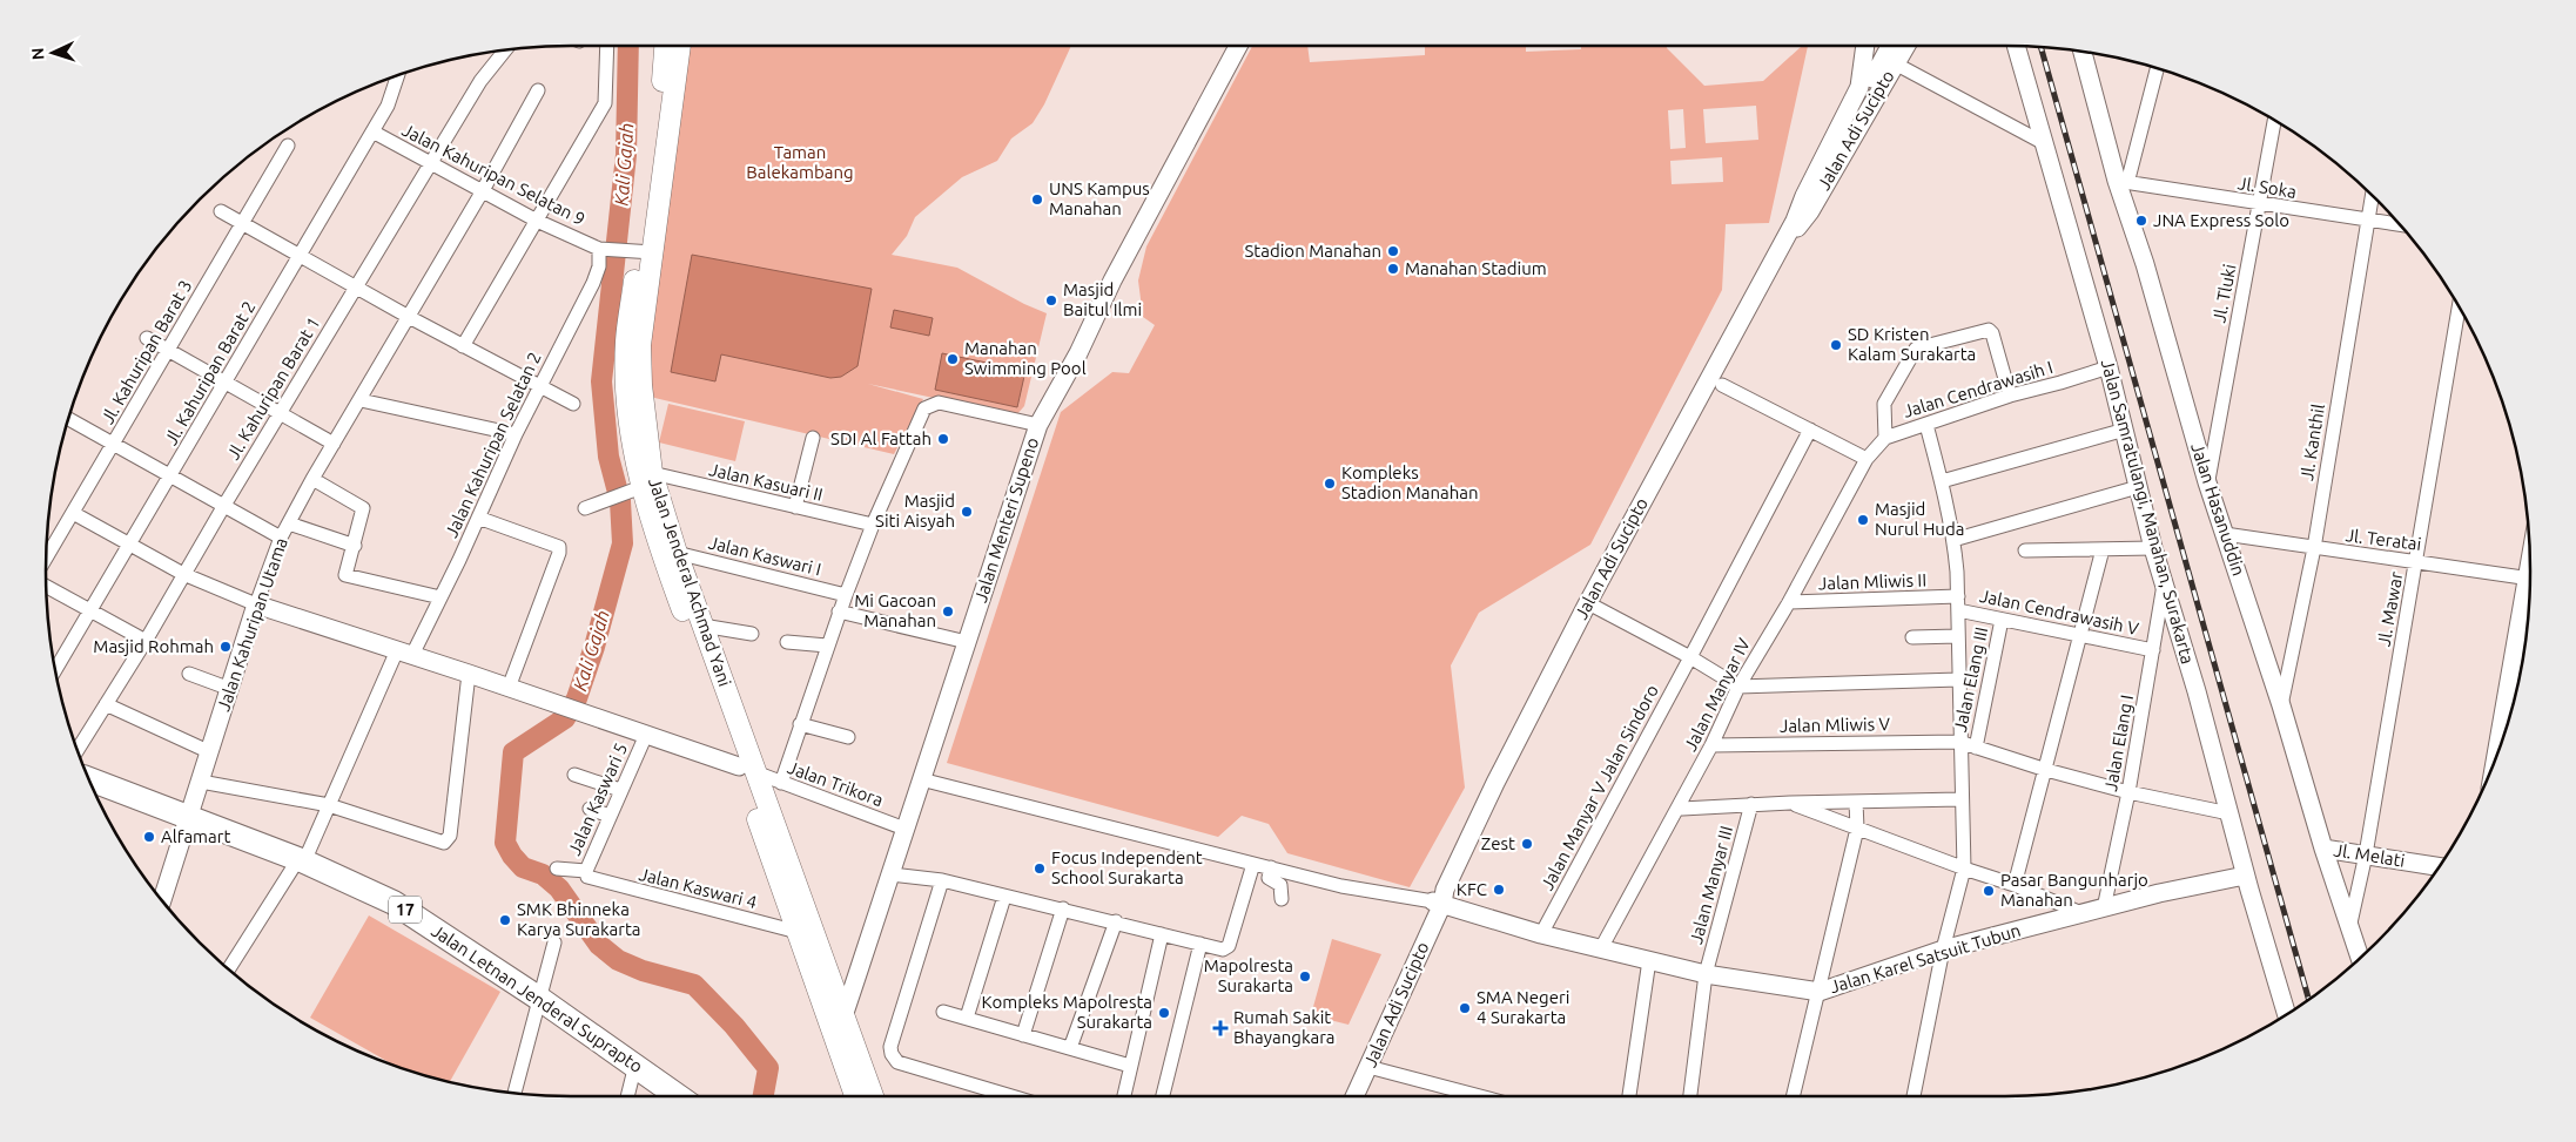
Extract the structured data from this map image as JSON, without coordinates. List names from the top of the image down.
{
  "streets": {
    "highway": ["17", "Jalan Letnan Jenderal Suprapto"],
    "main road": [
      "Jalan Adi Sucipto",
      "Jalan Hasanuddin",
      "Jalan Samratulangi, Manahan, Surakarta",
      "Jalan Menteri Supeno",
      "Jalan Jenderal Achmad Yani",
      "Jalan Kahuripan Utama",
      "Jl. Melati",
      "Jalan Karel Satsuit Tubun"
    ],
    "street": [
      "Jalan Kahuripan Selatan 9",
      "Jl. Soka",
      "Jl. Tluki",
      "Jl. Kahuripan Barat 3",
      "Jl. Kahuripan Barat 2",
      "Jl. Kahuripan Barat 1",
      "Jalan Cendrawasih I",
      "Jl. Kanthil",
      "Jalan Kahuripan Selatan 2",
      "Jalan Kasuari II",
      "Jl. Teratai",
      "Jalan Kaswari I",
      "Jalan Mliwis II",
      "Jl. Mawar",
      "Jalan Cendrawasih V",
      "Jalan Elang III",
      "Jalan Manyar IV",
      "Jalan Mliwis V",
      "Jalan Elang I",
      "Jalan Trikora",
      "Jalan Manyar V Jalan Sindoro",
      "Jalan Kaswari 5",
      "Jalan Manyar III",
      "Jalan Kaswari 4"
    ]
  },
  "crossings": [
    ["Jalan Adi Sucipto", "Jalan Karel Satsuit Tubun"],
    ["Jalan Kahuripan Selatan 9", "Jl. Kahuripan Barat 2"],
    ["Jalan Kahuripan Selatan 9", "Jl. Kahuripan Barat 1"],
    ["Jalan Kahuripan Selatan 9", "Jalan Kahuripan Selatan 2"],
    ["Jalan Kahuripan Selatan 9", "Jalan Kahuripan Utama"],
    ["Jl. Soka", "Jl. Tluki"],
    ["Jl. Soka", "Jl. Kanthil"],
    ["Jl. Soka", "Jalan Hasanuddin"],
    ["Jl. Tluki", "Jalan Hasanuddin"],
    ["Jalan Cendrawasih I", "Jalan Samratulangi, Manahan, Surakarta"],
    ["Jalan Cendrawasih I", "Jalan Manyar IV"],
    ["Jl. Kanthil", "Jalan Hasanuddin"],
    ["Jl. Kanthil", "Jl. Teratai"],
    ["Jalan Kahuripan Selatan 2", "Jalan Letnan Jenderal Suprapto"],
    ["Jalan Kasuari II", "Jalan Jenderal Achmad Yani"],
    ["Jalan Hasanuddin", "Jl. Teratai"],
    ["Jalan Hasanuddin", "Jl. Mawar"],
    ["Jalan Hasanuddin", "Jl. Melati"],
    ["Jalan Samratulangi, Manahan, Surakarta", "Jalan Elang I"],
    ["Jalan Samratulangi, Manahan, Surakarta", "Jalan Karel Satsuit Tubun"],
    ["Jalan Menteri Supeno", "Jalan Jenderal Achmad Yani"],
    ["Jalan Menteri Supeno", "Jalan Trikora"],
    ["Jl. Teratai", "Jl. Mawar"],
    ["Jalan Kaswari I", "Jalan Jenderal Achmad Yani"],
    ["Jalan Jenderal Achmad Yani", "Jalan Trikora"],
    ["Jalan Jenderal Achmad Yani", "Jalan Kaswari 4"],
    ["Jalan Mliwis II", "Jalan Cendrawasih V"],
    ["Jalan Mliwis II", "Jalan Manyar IV"],
    ["Jl. Mawar", "Jl. Melati"],
    ["Jalan Cendrawasih V", "Jalan Elang III"],
    ["Jalan Cendrawasih V", "Jalan Elang I"],
    ["Jalan Kahuripan Utama", "Jalan Letnan Jenderal Suprapto"],
    ["Jalan Manyar IV", "Jalan Mliwis V"],
    ["Jalan Manyar IV", "Jalan Karel Satsuit Tubun"],
    ["Jalan Elang I", "Jalan Karel Satsuit Tubun"],
    ["Jalan Manyar V Jalan Sindoro", "Jalan Karel Satsuit Tubun"],
    ["Jalan Kaswari 5", "Jalan Kaswari 4"],
    ["Jalan Manyar III", "Jalan Karel Satsuit Tubun"]
  ],
  "water": ["Kali Gajah"],
  "parks": ["Taman Balekambang"],
  "places": {
    "other": [
      "UNS Kampus Manahan",
      "JNA Express Solo",
      "Stadion Manahan",
      "Manahan Stadium",
      "Masjid Baitul Ilmi",
      "SD Kristen Kalam Surakarta",
      "Manahan Swimming Pool",
      "SDI Al Fattah",
      "Kompleks Stadion Manahan",
      "Masjid Siti Aisyah",
      "Masjid Nurul Huda",
      "Mi Gacoan Manahan",
      "Masjid Rohmah",
      "Alfamart",
      "Zest",
      "Focus Independent School Surakarta",
      "KFC",
      "Pasar Bangunharjo Manahan",
      "SMK Bhinneka Karya Surakarta",
      "Mapolresta Surakarta",
      "SMA Negeri 4 Surakarta",
      "Kompleks Mapolresta Surakarta"
    ],
    "health": ["Rumah Sakit Bhayangkara"]
  },
  "north": "left"
}
